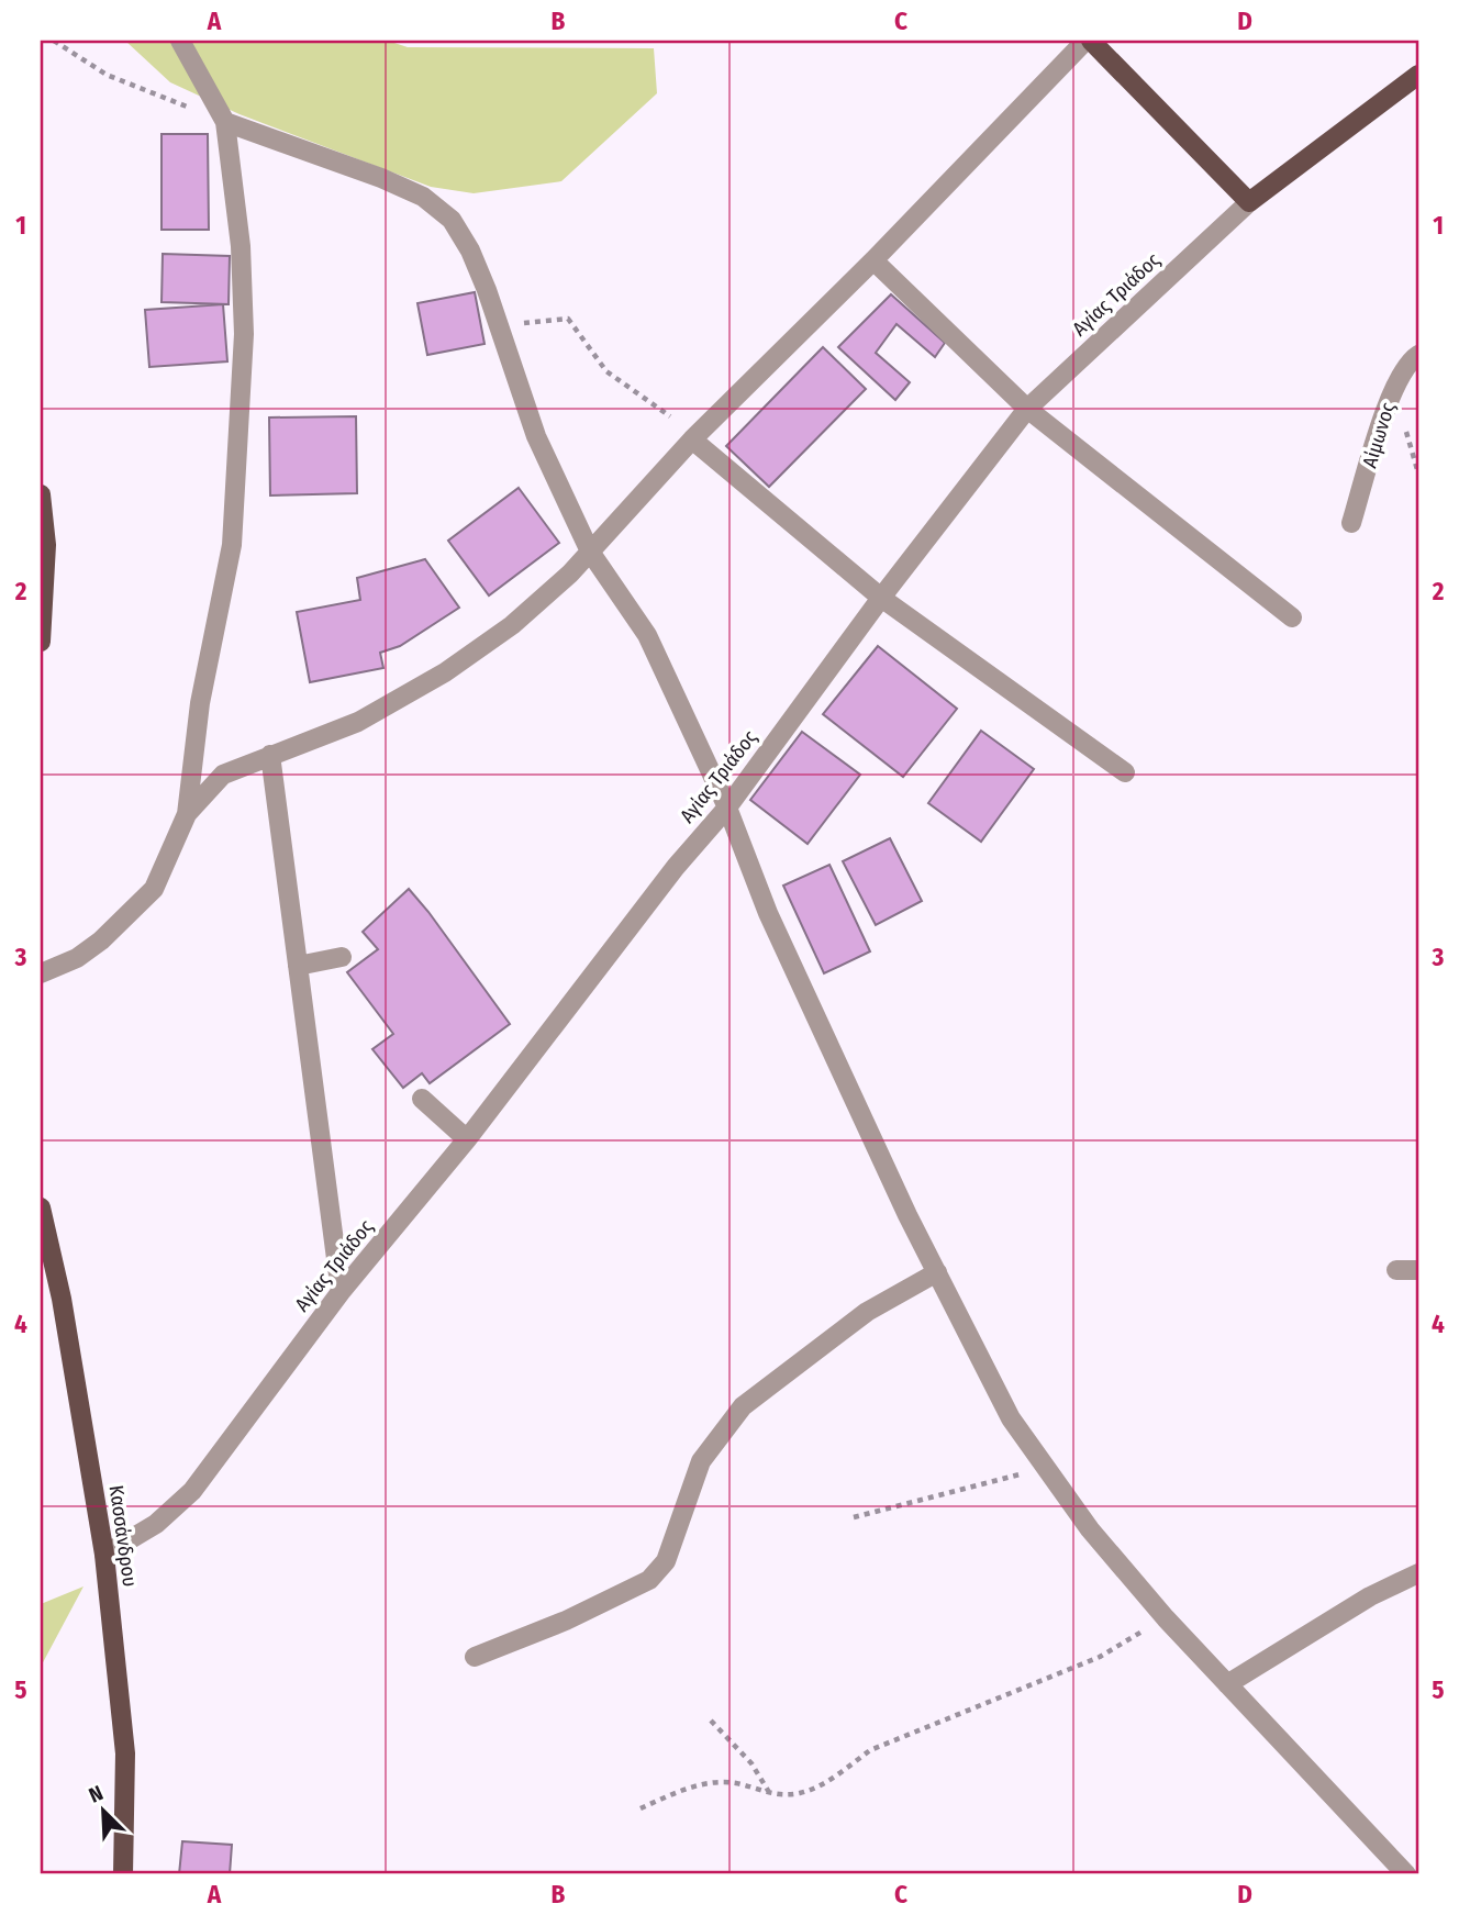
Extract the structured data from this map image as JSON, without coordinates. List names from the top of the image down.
{
  "streets": {
    "main road": ["Αγίας Τριάδος", "Κασσάνδρου"],
    "street": ["Αίμωνος"]
  },
  "crossings": [
    ["Αγίας Τριάδος", "Κασσάνδρου"]
  ],
  "north": "top left",
  "grid": {
    "columns": [
      "A",
      "B",
      "C",
      "D"
    ],
    "rows": [
      "1",
      "2",
      "3",
      "4",
      "5"
    ]
  }
}
